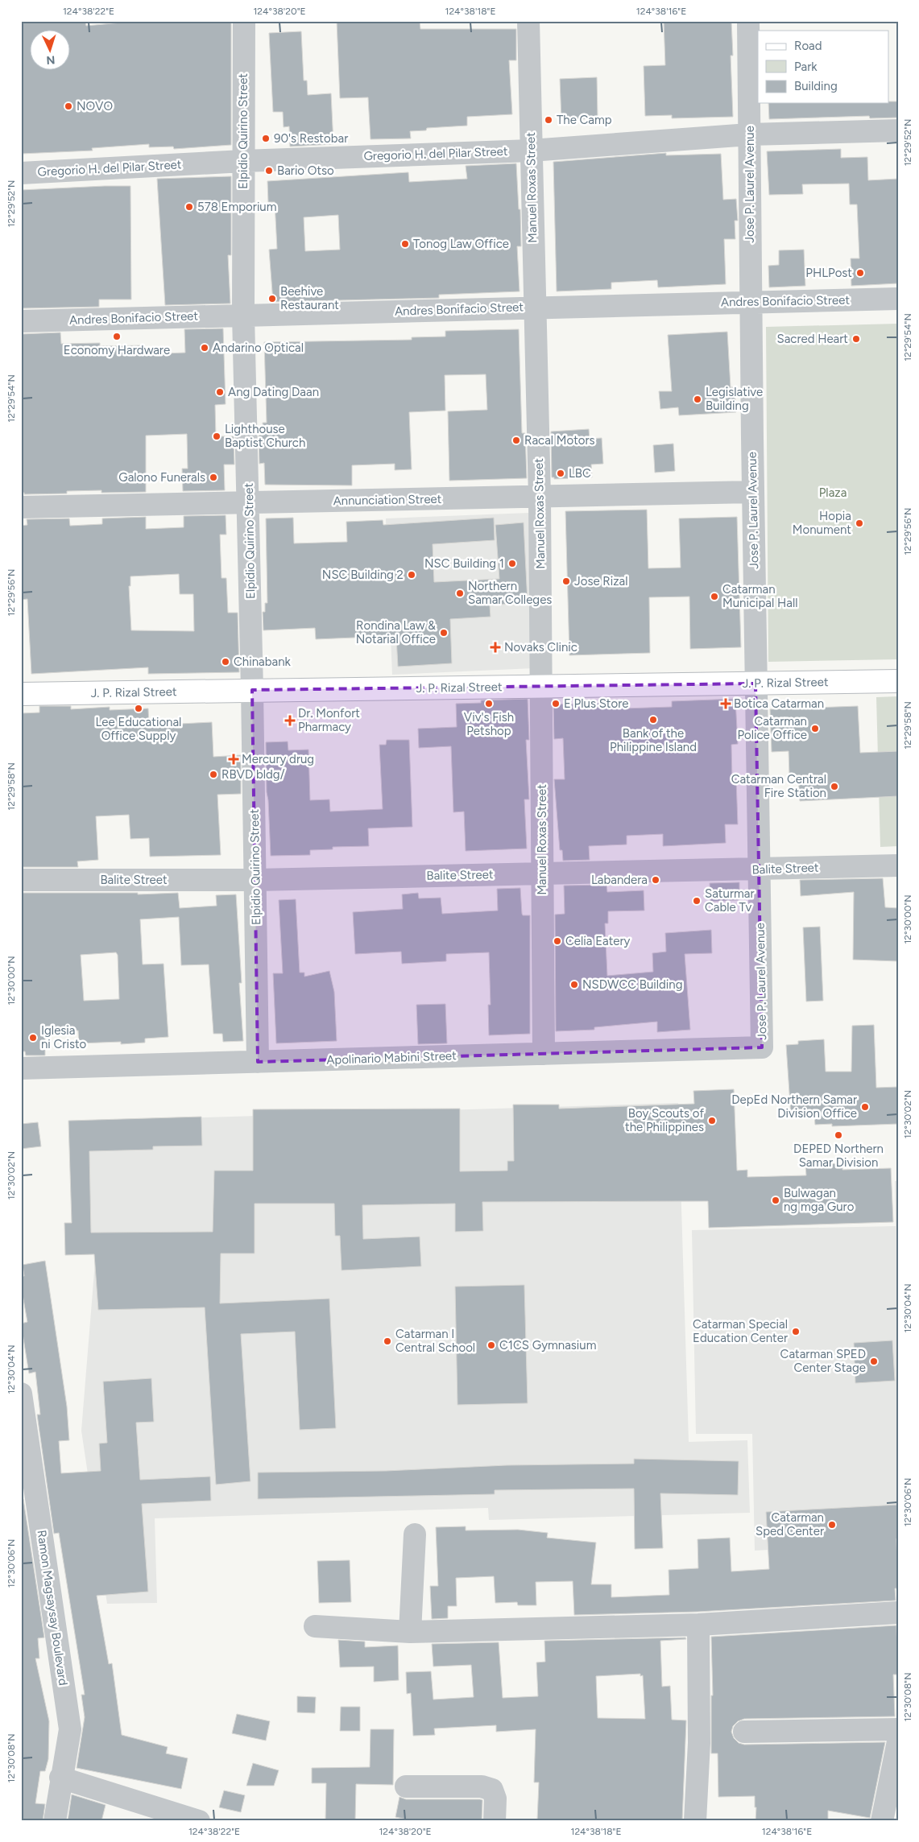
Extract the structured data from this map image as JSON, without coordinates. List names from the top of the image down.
{
  "streets": {
    "main road": ["J. P. Rizal Street"],
    "street": [
      "Elpidio Quirino Street",
      "Gregorio H. del Pilar Street",
      "Jose P. Laurel Avenue",
      "Manuel Roxas Street",
      "Andres Bonifacio Street",
      "Annunciation Street",
      "Balite Street",
      "Apolinario Mabini Street",
      "Ramon Magsaysay Boulevard"
    ]
  },
  "crossings": [
    ["Elpidio Quirino Street", "Gregorio H. del Pilar Street"],
    ["Elpidio Quirino Street", "Andres Bonifacio Street"],
    ["Elpidio Quirino Street", "Annunciation Street"],
    ["Elpidio Quirino Street", "J. P. Rizal Street"],
    ["Elpidio Quirino Street", "Balite Street"],
    ["Elpidio Quirino Street", "Apolinario Mabini Street"],
    ["Gregorio H. del Pilar Street", "Jose P. Laurel Avenue"],
    ["Gregorio H. del Pilar Street", "Manuel Roxas Street"],
    ["Jose P. Laurel Avenue", "Andres Bonifacio Street"],
    ["Jose P. Laurel Avenue", "Annunciation Street"],
    ["Jose P. Laurel Avenue", "J. P. Rizal Street"],
    ["Jose P. Laurel Avenue", "Balite Street"],
    ["Jose P. Laurel Avenue", "Apolinario Mabini Street"],
    ["Manuel Roxas Street", "Andres Bonifacio Street"],
    ["Manuel Roxas Street", "Annunciation Street"],
    ["Manuel Roxas Street", "J. P. Rizal Street"],
    ["Manuel Roxas Street", "Balite Street"],
    ["Manuel Roxas Street", "Apolinario Mabini Street"]
  ],
  "parks": ["Plaza"],
  "places": {
    "other": [
      "NOVO",
      "The Camp",
      "90's Restobar",
      "Bario Otso",
      "578 Emporium",
      "Tonog Law Office",
      "PHLPost",
      "Beehive Restaurant",
      "Economy Hardware",
      "Sacred Heart",
      "Andarino Optical",
      "Ang Dating Daan",
      "Legislative Building",
      "Lighthouse Baptist Church",
      "Racal Motors",
      "LBC",
      "Galono Funerals",
      "Hopia Monument",
      "NSC Building 1",
      "NSC Building 2",
      "Jose Rizal",
      "Northern Samar Colleges",
      "Catarman Municipal Hall",
      "Rondina Law & Notarial Office",
      "Chinabank",
      "Viv's Fish Petshop",
      "E Plus Store",
      "Lee Educational Office Supply",
      "Bank of the Philippine Island",
      "Catarman Police Office",
      "RBVD bldg/",
      "Catarman Central Fire Station",
      "Labandera",
      "Saturmar Cable Tv",
      "Celia Eatery",
      "NSDWCC Building",
      "Iglesia ni Cristo",
      "DepEd Northern Samar Division Office",
      "Boy Scouts of the Philippines",
      "DEPED Northern Samar Division",
      "Bulwagan ng mga Guro",
      "Catarman Special Education Center",
      "Catarman I Central School",
      "C1CS Gymnasium",
      "Catarman SPED Center Stage",
      "Catarman Sped Center"
    ],
    "health": [
      "Novaks Clinic",
      "Botica Catarman",
      "Dr. Monfort Pharmacy",
      "Mercury drug"
    ]
  },
  "legend": ["Road", "Park", "Building"],
  "north": "bottom",
  "coordinates": [
    "124°38'22\"E",
    "124°38'20\"E",
    "124°38'18\"E",
    "124°38'16\"E",
    "12°29'52\"N",
    "12°29'54\"N",
    "12°29'56\"N",
    "12°29'58\"N",
    "12°30'00\"N",
    "12°30'02\"N",
    "12°30'04\"N",
    "12°30'06\"N",
    "12°30'08\"N"
  ]
}
